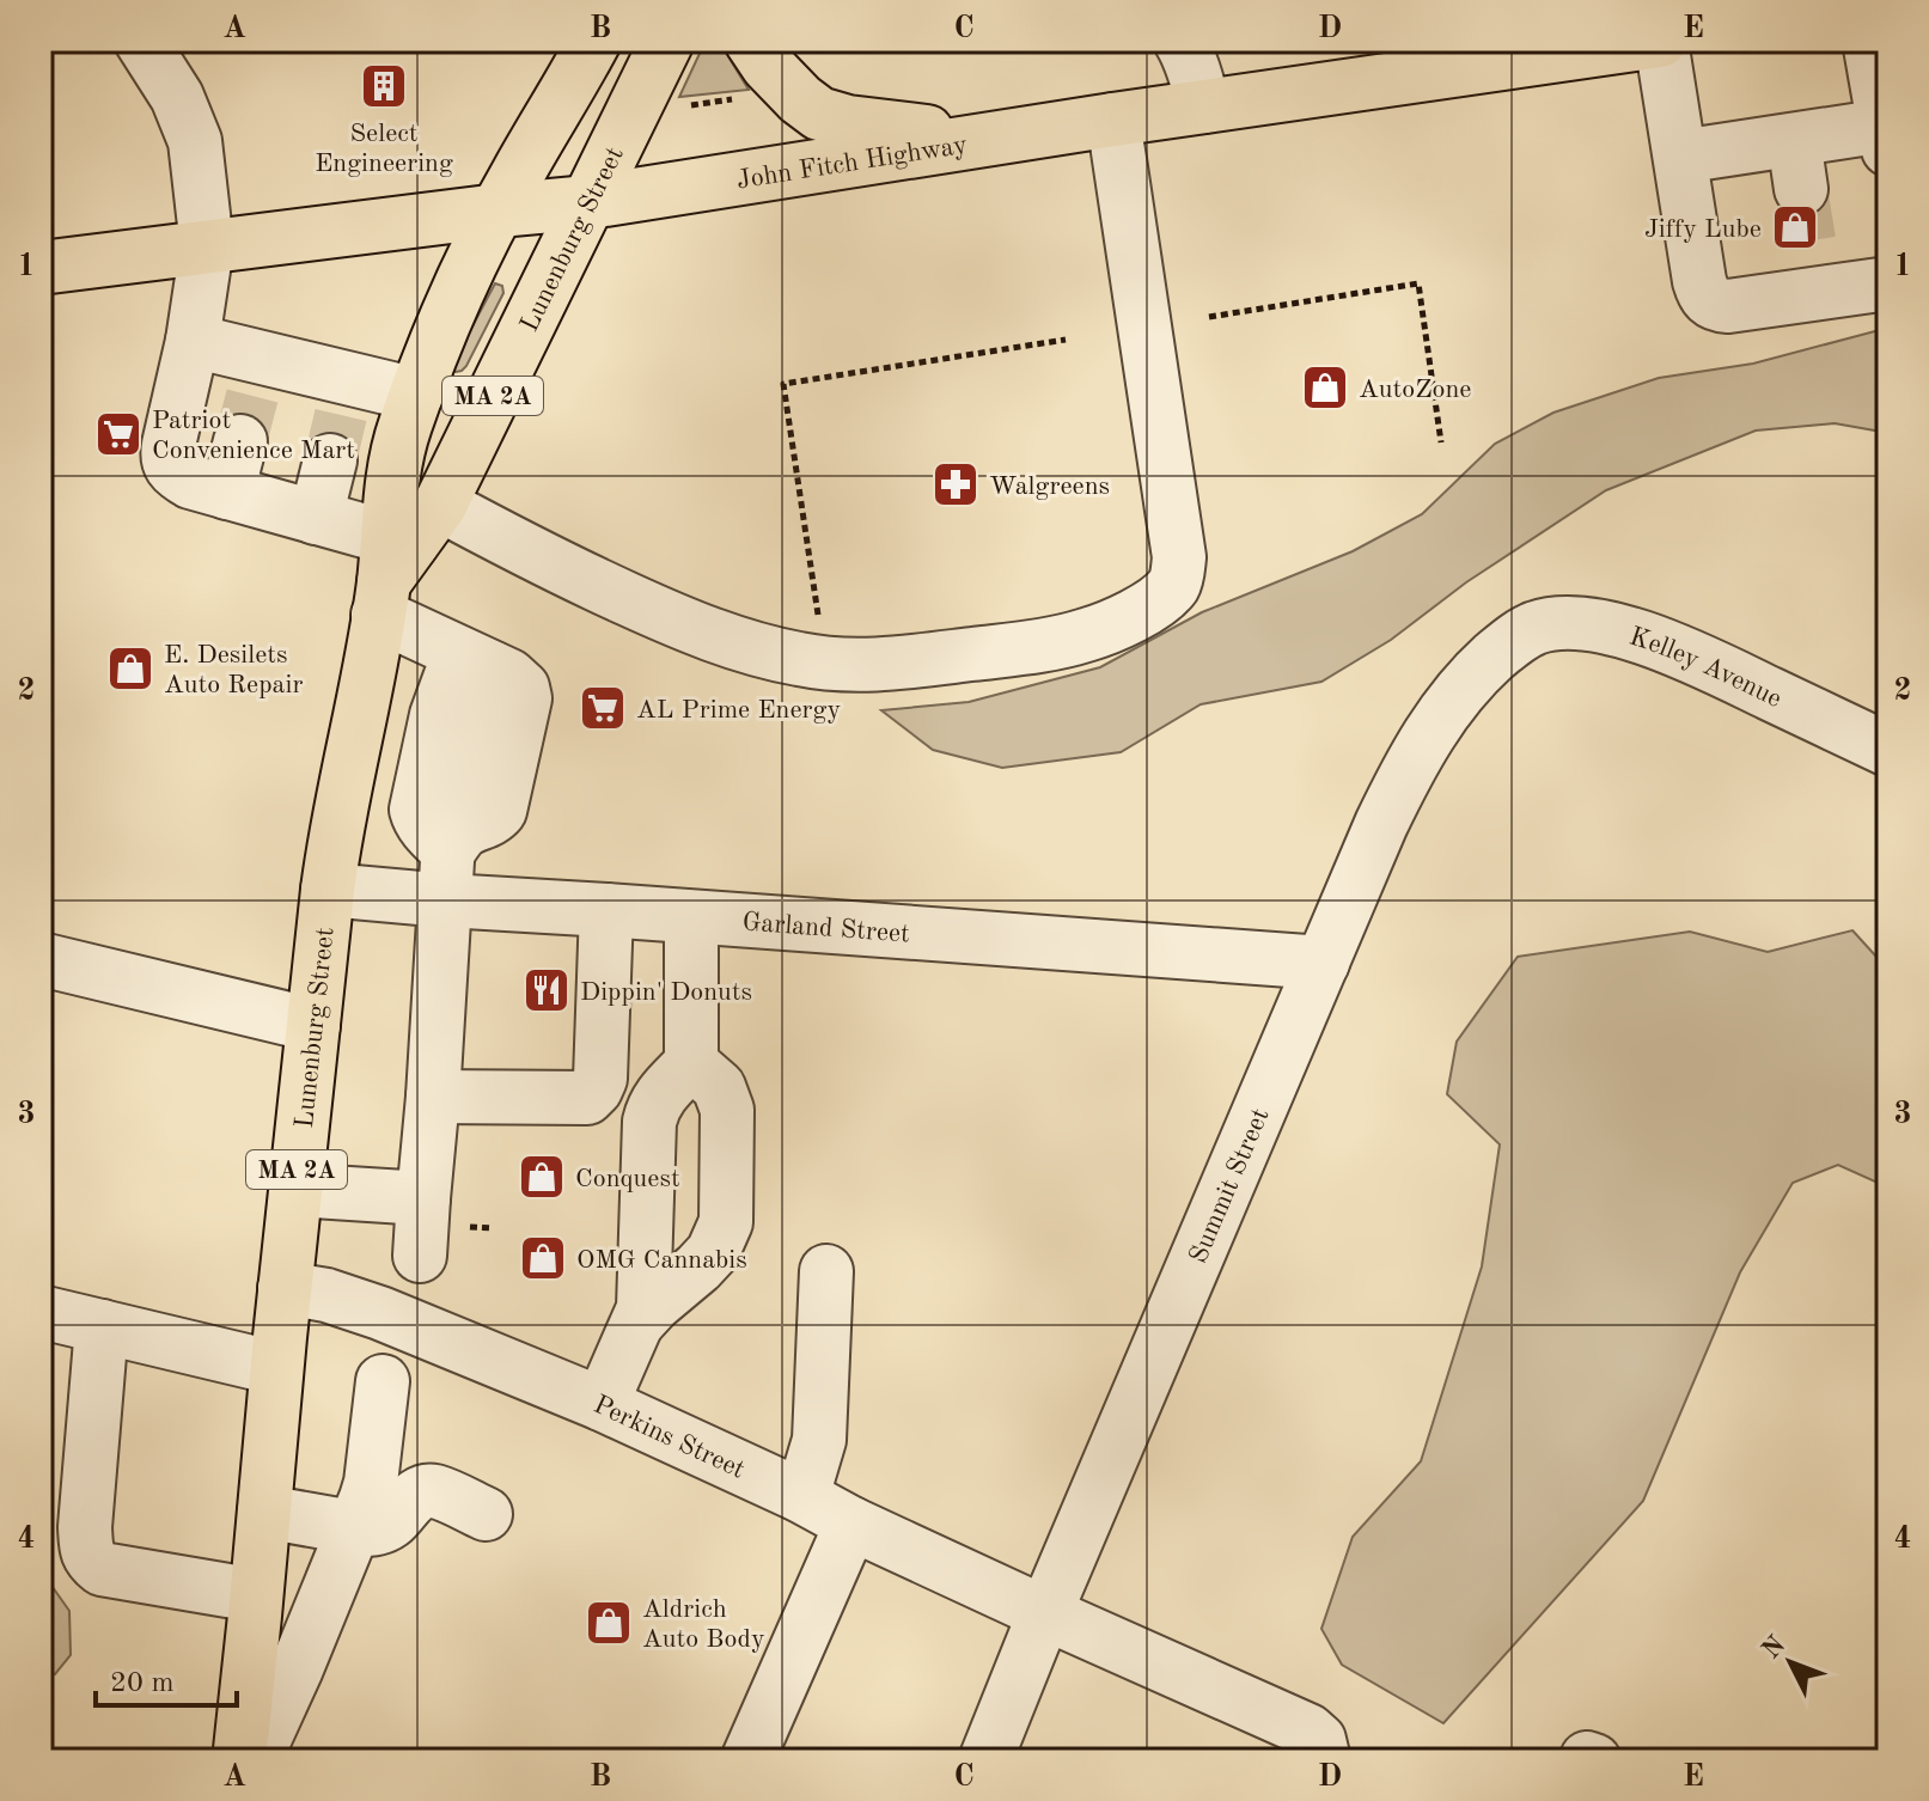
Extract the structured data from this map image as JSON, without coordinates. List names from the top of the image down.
{
  "streets": {
    "main road": ["John Fitch Highway", "Lunenburg Street", "MA 2A"],
    "street": [
      "Kelley Avenue",
      "Garland Street",
      "Summit Street",
      "Perkins Street"
    ]
  },
  "crossings": [
    ["John Fitch Highway", "Lunenburg Street"],
    ["Lunenburg Street", "Garland Street"],
    ["Lunenburg Street", "Perkins Street"],
    ["Kelley Avenue", "Summit Street"],
    ["Garland Street", "Summit Street"],
    ["Summit Street", "Perkins Street"]
  ],
  "places": {
    "building": ["Select Engineering"],
    "shop": [
      "Jiffy Lube",
      "AutoZone",
      "E. Desilets Auto Repair",
      "Conquest",
      "OMG Cannabis",
      "Aldrich Auto Body"
    ],
    "supermarket": ["Patriot Convenience Mart", "AL Prime Energy"],
    "pharmacy": ["Walgreens"],
    "restaurant": ["Dippin' Donuts"]
  },
  "scale_bar": "20 m",
  "north": "top left",
  "grid": {
    "columns": [
      "A",
      "B",
      "C",
      "D",
      "E"
    ],
    "rows": [
      "1",
      "2",
      "3",
      "4"
    ]
  }
}
